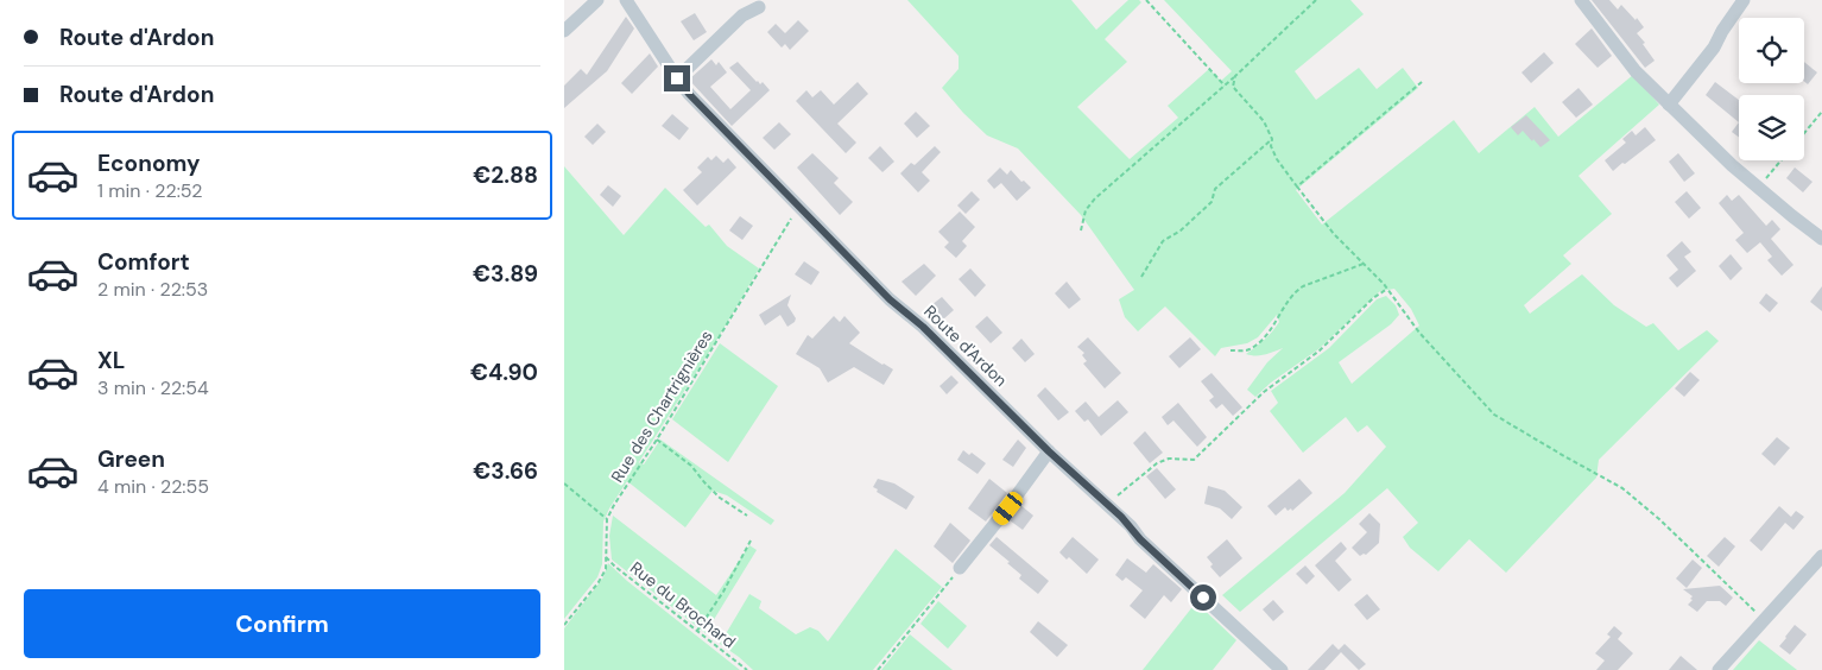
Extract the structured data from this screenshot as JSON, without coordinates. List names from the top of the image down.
{
  "streets": {
    "street": ["Route d'Ardon"],
    "path": ["Rue des Chartrignières", "Rue du Brochard"]
  },
  "crossings": [
    ["Route d'Ardon", "Rue des Chartrignières"],
    ["Rue des Chartrignières", "Rue du Brochard"]
  ],
  "page": {
    "banner": ["Route d'Ardon", "Route d'Ardon"],
    "list": [
      {
        "name": "Economy",
        "note": "1 min · 22:52",
        "value": "€2.88"
      },
      {
        "name": "Comfort",
        "note": "2 min · 22:53",
        "value": "€3.89"
      },
      {
        "name": "XL",
        "note": "3 min · 22:54",
        "value": "€4.90"
      },
      {
        "name": "Green",
        "note": "4 min · 22:55",
        "value": "€3.66"
      }
    ],
    "buttons": "Confirm"
  }
}
